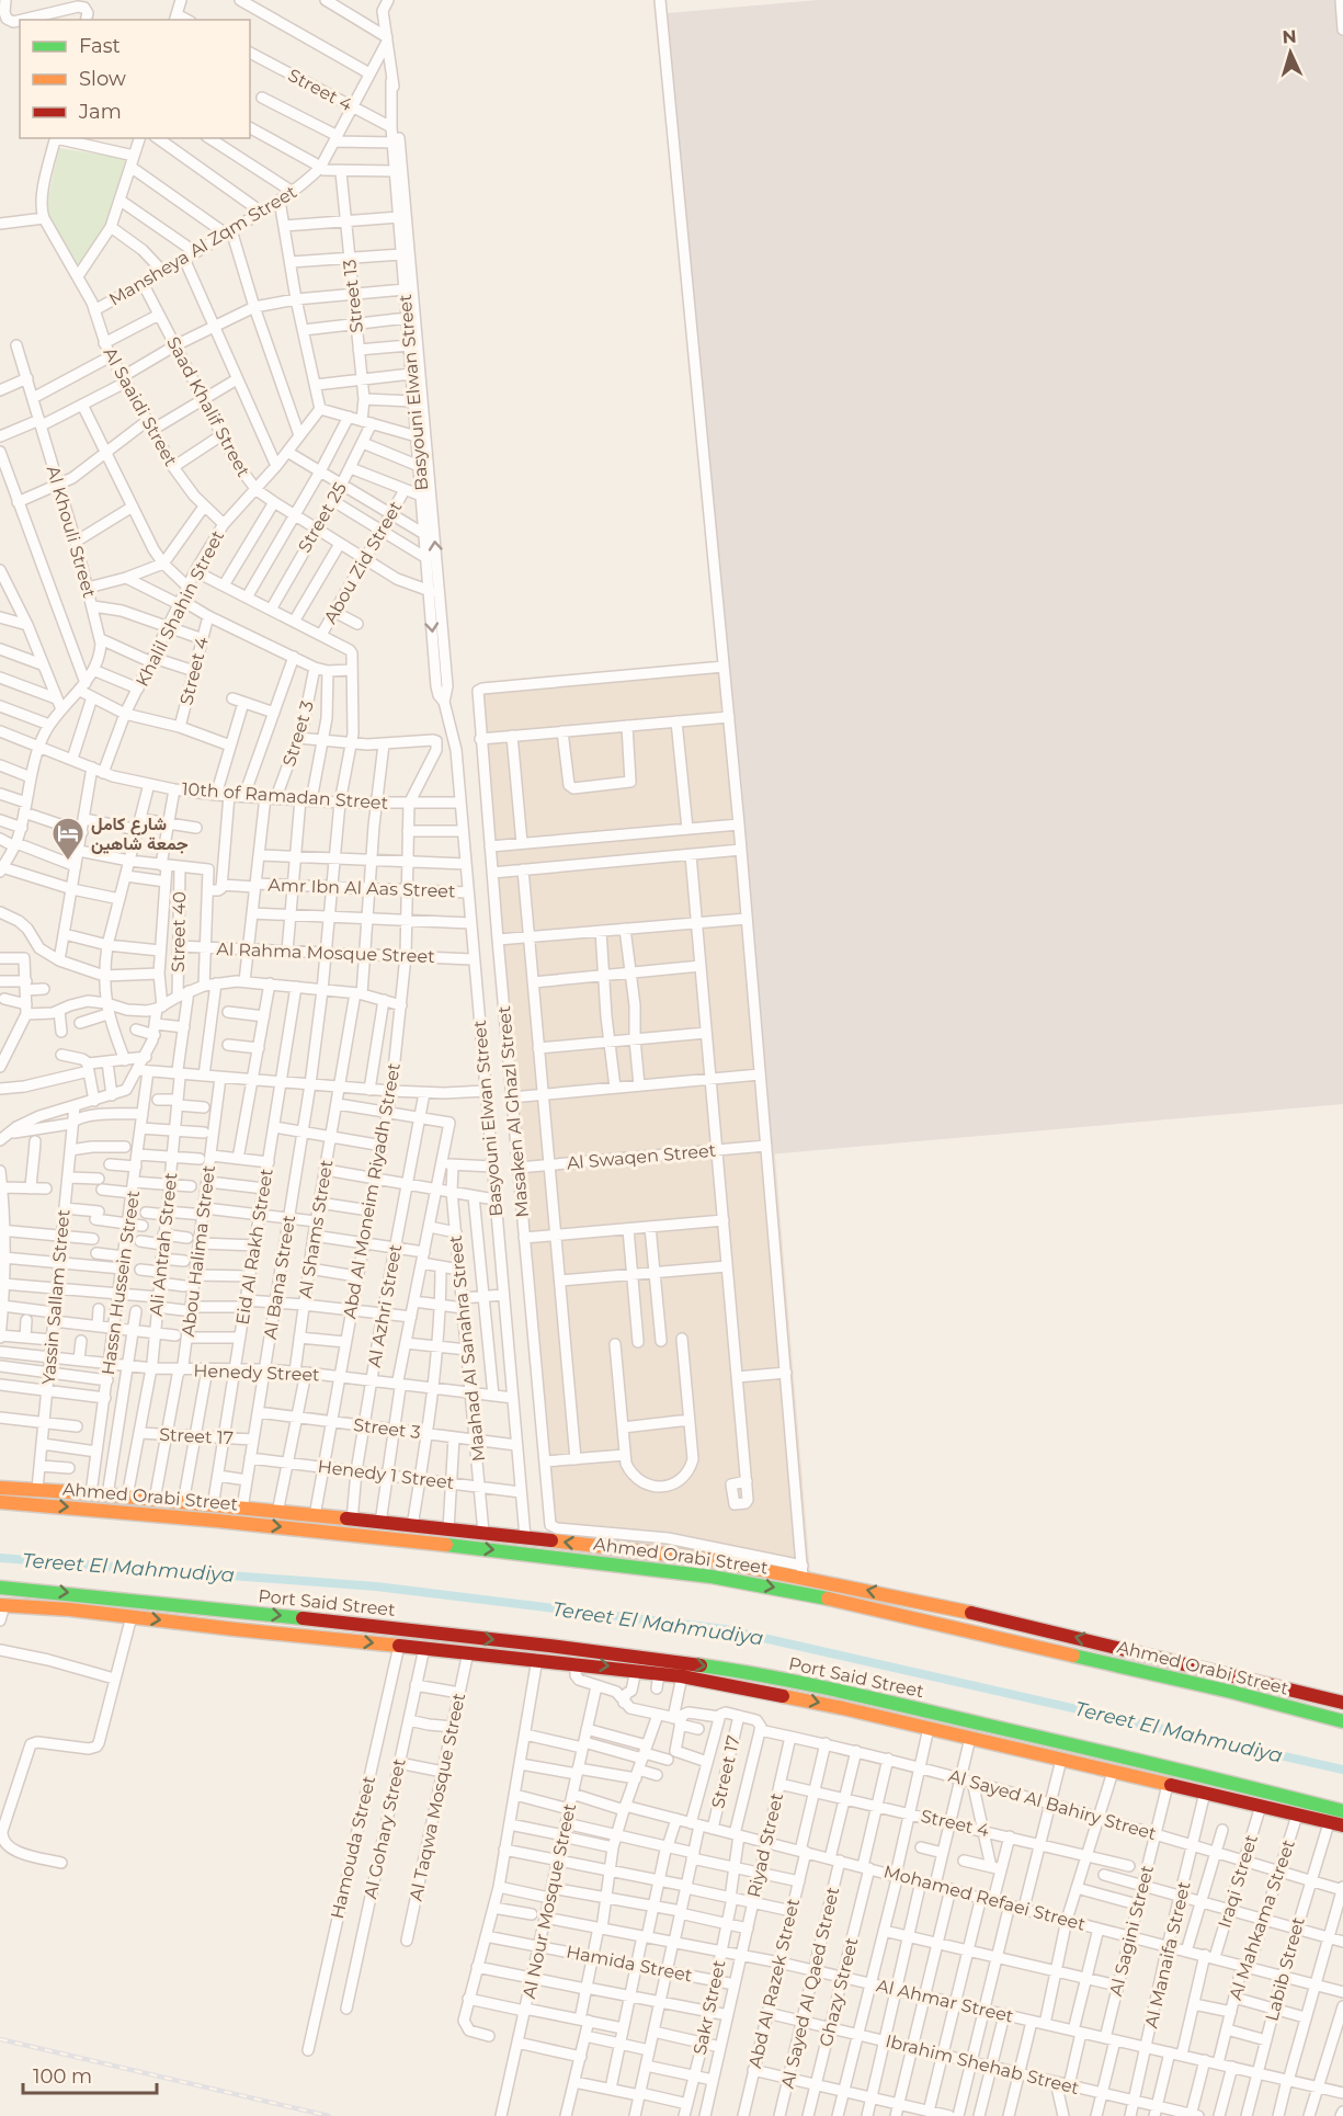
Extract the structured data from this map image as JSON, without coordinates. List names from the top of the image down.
{
  "streets": {
    "main road": ["Ahmed Orabi Street", "Port Said Street"],
    "street": [
      "Street 4",
      "Mansheya Al Zqm Street",
      "Street 13",
      "Basyouni Elwan Street",
      "Al Saaidi Street",
      "Saad Khalif Street",
      "Street 25",
      "Al Khouli Street",
      "Abou Zid Street",
      "Khalil Shahin Street",
      "Street 3",
      "10th of Ramadan Street",
      "Amr Ibn Al Aas Street",
      "Street 40",
      "Al Rahma Mosque Street",
      "Masaken Al Ghazl Street",
      "Al Swaqen Street",
      "Abd Al Moneim Riyadh Street",
      "Al Shams Street",
      "Ali Antrah Street",
      "Eid Al Rakh Street",
      "Abou Halima Street",
      "Al Bana Street",
      "Hassn Hussein Street",
      "Yassin Sallam Street",
      "Al Azhri Street",
      "Maahad Al Sanahra Street",
      "Henedy Street",
      "Street 17",
      "Henedy 1 Street",
      "Al Taqwa Mosque Street",
      "Al Sayed Al Bahiry Street",
      "Al Gohary Street",
      "Riyad Street",
      "Hamouda Street",
      "Iraqi Street",
      "Mohamed Refaei Street",
      "Al Nour Mosque Street",
      "Al Mahkama Street",
      "Al Sagini Street",
      "Al Manaifa Street",
      "Hamida Street",
      "Labib Street",
      "Abd Al Razek Street",
      "Al Sayed Al Qaed Street",
      "Ghazy Street",
      "Al Ahmar Street",
      "Sakr Street",
      "Ibrahim Shehab Street"
    ]
  },
  "crossings": [
    ["Street 4", "Mansheya Al Zqm Street"],
    ["Street 4", "Basyouni Elwan Street"],
    ["Street 4", "Riyad Street"],
    ["Street 4", "Abd Al Razek Street"],
    ["Street 4", "Al Sayed Al Qaed Street"],
    ["Street 4", "Ghazy Street"],
    ["Mansheya Al Zqm Street", "Basyouni Elwan Street"],
    ["Mansheya Al Zqm Street", "Al Saaidi Street"],
    ["Mansheya Al Zqm Street", "Saad Khalif Street"],
    ["Street 13", "Street 25"],
    ["Basyouni Elwan Street", "Saad Khalif Street"],
    ["Basyouni Elwan Street", "Street 3"],
    ["Basyouni Elwan Street", "10th of Ramadan Street"],
    ["Basyouni Elwan Street", "Amr Ibn Al Aas Street"],
    ["Basyouni Elwan Street", "Al Rahma Mosque Street"],
    ["Basyouni Elwan Street", "Henedy Street"],
    ["Basyouni Elwan Street", "Henedy 1 Street"],
    ["Basyouni Elwan Street", "Ahmed Orabi Street"],
    ["Al Saaidi Street", "Khalil Shahin Street"],
    ["Saad Khalif Street", "Street 25"],
    ["Saad Khalif Street", "Abou Zid Street"],
    ["Saad Khalif Street", "Khalil Shahin Street"],
    ["Al Khouli Street", "10th of Ramadan Street"],
    ["Abou Zid Street", "Al Bana Street"],
    ["Khalil Shahin Street", "10th of Ramadan Street"],
    ["Street 3", "10th of Ramadan Street"],
    ["Street 3", "Amr Ibn Al Aas Street"],
    ["Street 3", "Al Rahma Mosque Street"],
    ["Street 3", "Abd Al Moneim Riyadh Street"],
    ["Street 3", "Al Shams Street"],
    ["Street 3", "Al Bana Street"],
    ["Street 3", "Al Azhri Street"],
    ["Street 3", "Maahad Al Sanahra Street"],
    ["10th of Ramadan Street", "Abd Al Moneim Riyadh Street"],
    ["10th of Ramadan Street", "Al Shams Street"],
    ["10th of Ramadan Street", "Al Bana Street"],
    ["Amr Ibn Al Aas Street", "Abd Al Moneim Riyadh Street"],
    ["Amr Ibn Al Aas Street", "Al Shams Street"],
    ["Amr Ibn Al Aas Street", "Al Bana Street"],
    ["Street 40", "Al Rahma Mosque Street"],
    ["Al Rahma Mosque Street", "Abd Al Moneim Riyadh Street"],
    ["Al Rahma Mosque Street", "Al Shams Street"],
    ["Al Rahma Mosque Street", "Al Bana Street"],
    ["Masaken Al Ghazl Street", "Al Swaqen Street"],
    ["Masaken Al Ghazl Street", "Ahmed Orabi Street"],
    ["Abd Al Moneim Riyadh Street", "Henedy Street"],
    ["Abd Al Moneim Riyadh Street", "Henedy 1 Street"],
    ["Abd Al Moneim Riyadh Street", "Ahmed Orabi Street"],
    ["Al Shams Street", "Henedy Street"],
    ["Al Shams Street", "Henedy 1 Street"],
    ["Al Shams Street", "Ahmed Orabi Street"],
    ["Ali Antrah Street", "Henedy Street"],
    ["Ali Antrah Street", "Street 17"],
    ["Ali Antrah Street", "Ahmed Orabi Street"],
    ["Eid Al Rakh Street", "Henedy Street"],
    ["Eid Al Rakh Street", "Street 17"],
    ["Eid Al Rakh Street", "Ahmed Orabi Street"],
    ["Abou Halima Street", "Henedy Street"],
    ["Abou Halima Street", "Street 17"],
    ["Abou Halima Street", "Ahmed Orabi Street"],
    ["Al Bana Street", "Henedy Street"],
    ["Al Bana Street", "Street 17"],
    ["Al Bana Street", "Henedy 1 Street"],
    ["Al Bana Street", "Ahmed Orabi Street"],
    ["Hassn Hussein Street", "Henedy Street"],
    ["Hassn Hussein Street", "Ahmed Orabi Street"],
    ["Yassin Sallam Street", "Henedy Street"],
    ["Yassin Sallam Street", "Ahmed Orabi Street"],
    ["Al Azhri Street", "Henedy Street"],
    ["Al Azhri Street", "Henedy 1 Street"],
    ["Al Azhri Street", "Ahmed Orabi Street"],
    ["Maahad Al Sanahra Street", "Henedy Street"],
    ["Maahad Al Sanahra Street", "Henedy 1 Street"],
    ["Maahad Al Sanahra Street", "Ahmed Orabi Street"],
    ["Street 17", "Al Sayed Al Bahiry Street"],
    ["Street 17", "Mohamed Refaei Street"],
    ["Port Said Street", "Al Taqwa Mosque Street"],
    ["Port Said Street", "Al Gohary Street"],
    ["Port Said Street", "Hamouda Street"],
    ["Port Said Street", "Iraqi Street"],
    ["Port Said Street", "Al Mahkama Street"],
    ["Port Said Street", "Al Sagini Street"],
    ["Port Said Street", "Al Manaifa Street"],
    ["Port Said Street", "Labib Street"],
    ["Al Sayed Al Bahiry Street", "Riyad Street"],
    ["Al Sayed Al Bahiry Street", "Iraqi Street"],
    ["Al Sayed Al Bahiry Street", "Al Mahkama Street"],
    ["Al Sayed Al Bahiry Street", "Al Sagini Street"],
    ["Al Sayed Al Bahiry Street", "Al Manaifa Street"],
    ["Al Sayed Al Bahiry Street", "Labib Street"],
    ["Al Sayed Al Bahiry Street", "Abd Al Razek Street"],
    ["Al Sayed Al Bahiry Street", "Al Sayed Al Qaed Street"],
    ["Al Sayed Al Bahiry Street", "Ghazy Street"],
    ["Al Sayed Al Bahiry Street", "Sakr Street"],
    ["Riyad Street", "Mohamed Refaei Street"],
    ["Riyad Street", "Hamida Street"],
    ["Riyad Street", "Al Ahmar Street"],
    ["Iraqi Street", "Mohamed Refaei Street"],
    ["Iraqi Street", "Al Ahmar Street"],
    ["Mohamed Refaei Street", "Al Nour Mosque Street"],
    ["Mohamed Refaei Street", "Al Mahkama Street"],
    ["Mohamed Refaei Street", "Al Sagini Street"],
    ["Mohamed Refaei Street", "Al Manaifa Street"],
    ["Mohamed Refaei Street", "Labib Street"],
    ["Mohamed Refaei Street", "Abd Al Razek Street"],
    ["Mohamed Refaei Street", "Al Sayed Al Qaed Street"],
    ["Mohamed Refaei Street", "Ghazy Street"],
    ["Mohamed Refaei Street", "Sakr Street"],
    ["Al Nour Mosque Street", "Hamida Street"],
    ["Al Nour Mosque Street", "Al Ahmar Street"],
    ["Al Mahkama Street", "Al Ahmar Street"],
    ["Al Sagini Street", "Al Ahmar Street"],
    ["Al Sagini Street", "Ibrahim Shehab Street"],
    ["Al Manaifa Street", "Al Ahmar Street"],
    ["Al Manaifa Street", "Ibrahim Shehab Street"],
    ["Hamida Street", "Sakr Street"],
    ["Labib Street", "Al Ahmar Street"],
    ["Abd Al Razek Street", "Al Ahmar Street"],
    ["Abd Al Razek Street", "Ibrahim Shehab Street"],
    ["Al Sayed Al Qaed Street", "Al Ahmar Street"],
    ["Al Sayed Al Qaed Street", "Ibrahim Shehab Street"],
    ["Ghazy Street", "Al Ahmar Street"],
    ["Ghazy Street", "Ibrahim Shehab Street"],
    ["Al Ahmar Street", "Sakr Street"]
  ],
  "water": ["Tereet El Mahmudiya"],
  "places": {
    "hotel": ["شارع كامل جمعة شاهين"]
  },
  "legend": ["Fast", "Slow", "Jam"],
  "scale_bar": "100 m",
  "north": "top"
}
